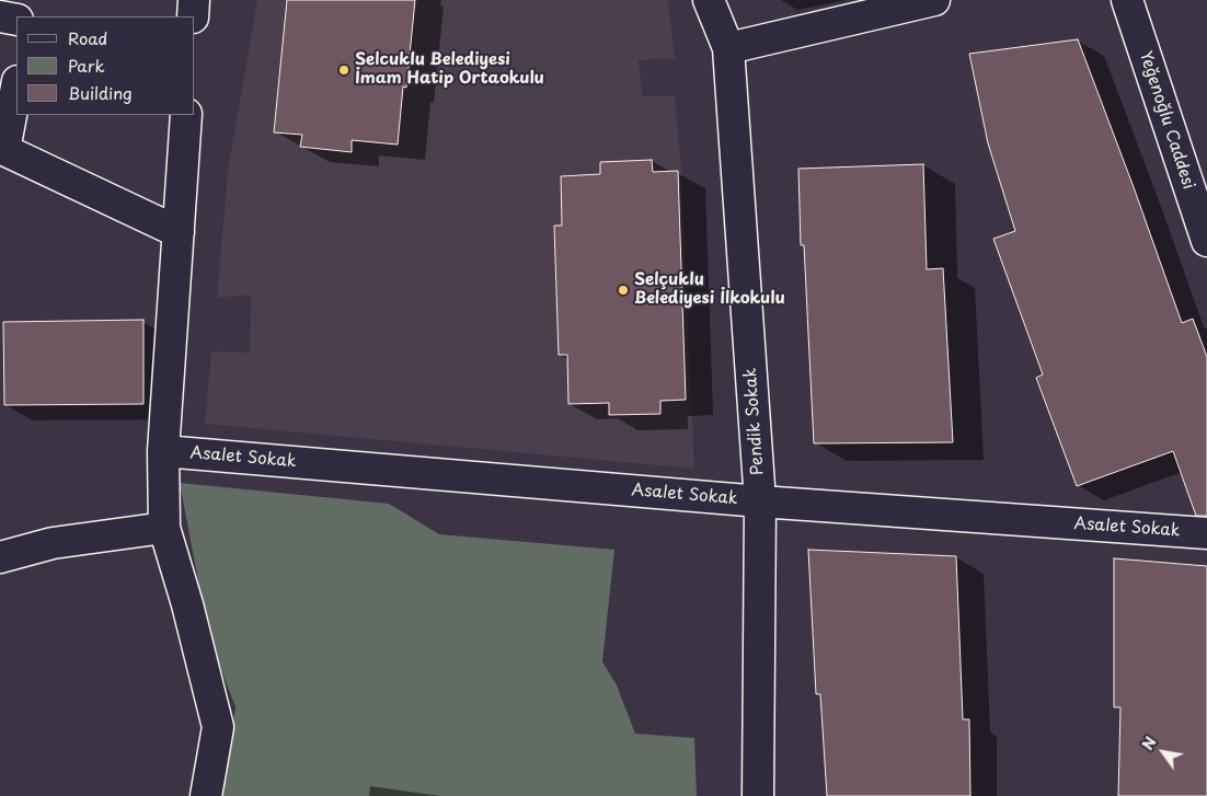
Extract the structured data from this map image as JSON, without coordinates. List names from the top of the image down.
{
  "streets": {
    "street": ["Yeğenoğlu Caddesi", "Pendik Sokak", "Asalet Sokak"]
  },
  "crossings": [
    ["Pendik Sokak", "Asalet Sokak"]
  ],
  "places": ["Selcuklu Belediyesi İmam Hatip Ortaokulu", "Selçuklu Belediyesi İlkokulu"],
  "legend": ["Road", "Park", "Building"],
  "north": "top left"
}
